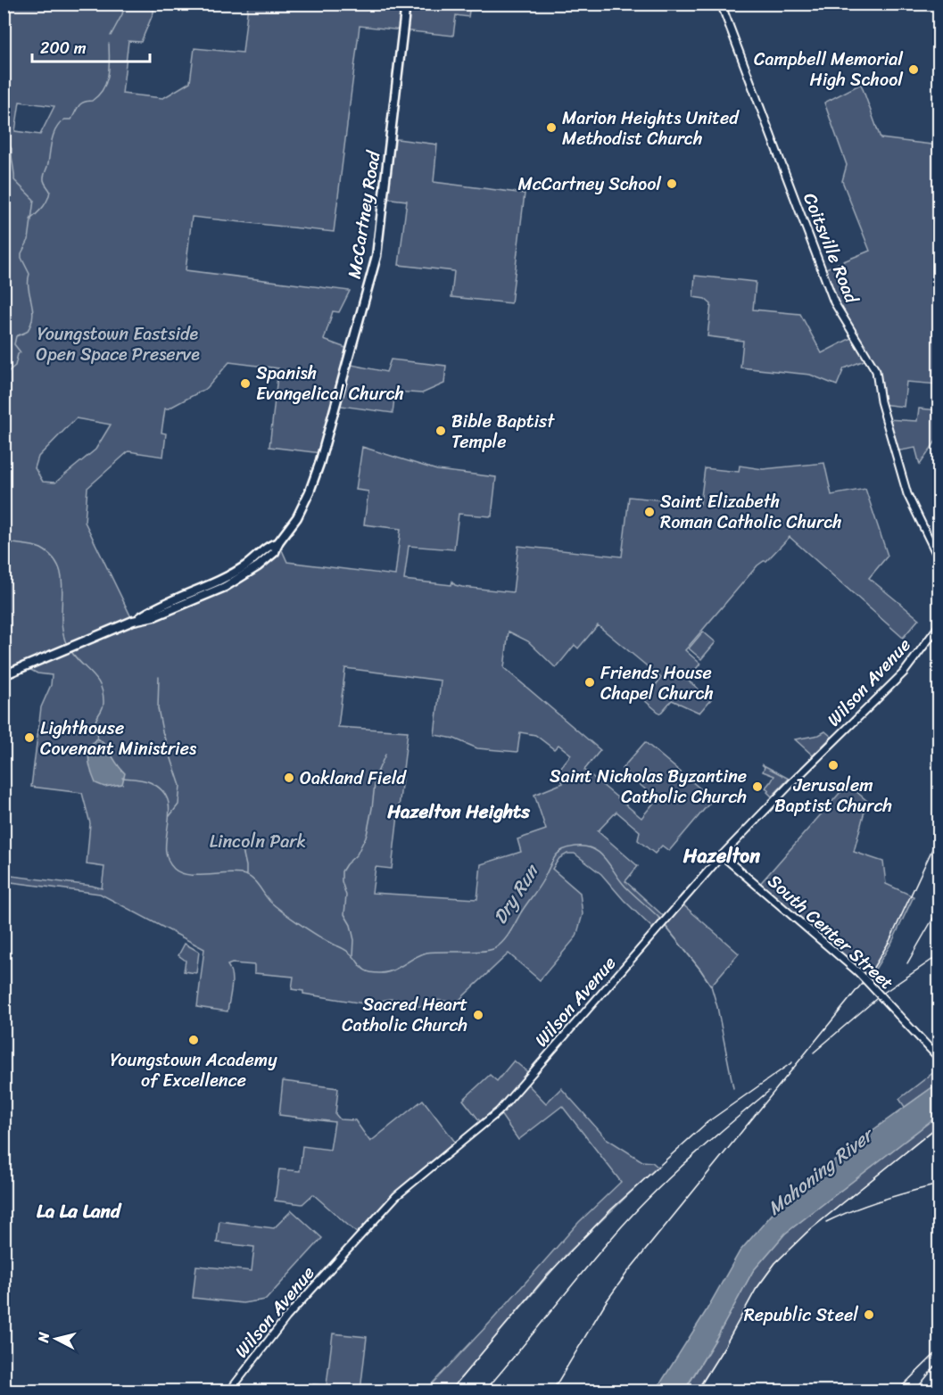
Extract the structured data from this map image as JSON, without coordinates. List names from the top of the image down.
{
  "streets": {
    "highway": ["McCartney Road"],
    "main road": ["Coitsville Road", "Wilson Avenue", "South Center Street"]
  },
  "crossings": [
    ["Wilson Avenue", "South Center Street"]
  ],
  "districts": ["Hazelton Heights", "Hazelton", "La La Land"],
  "water": ["Dry Run", "Mahoning River"],
  "parks": ["Youngstown Eastside Open Space Preserve", "Lincoln Park"],
  "places": [
    "Campbell Memorial High School",
    "Marion Heights United Methodist Church",
    "McCartney School",
    "Spanish Evangelical Church",
    "Bible Baptist Temple",
    "Saint Elizabeth Roman Catholic Church",
    "Friends House Chapel Church",
    "Lighthouse Covenant Ministries",
    "Jerusalem Baptist Church",
    "Oakland Field",
    "Saint Nicholas Byzantine Catholic Church",
    "Sacred Heart Catholic Church",
    "Youngstown Academy of Excellence",
    "Republic Steel"
  ],
  "scale_bar": "200 m",
  "north": "left"
}
